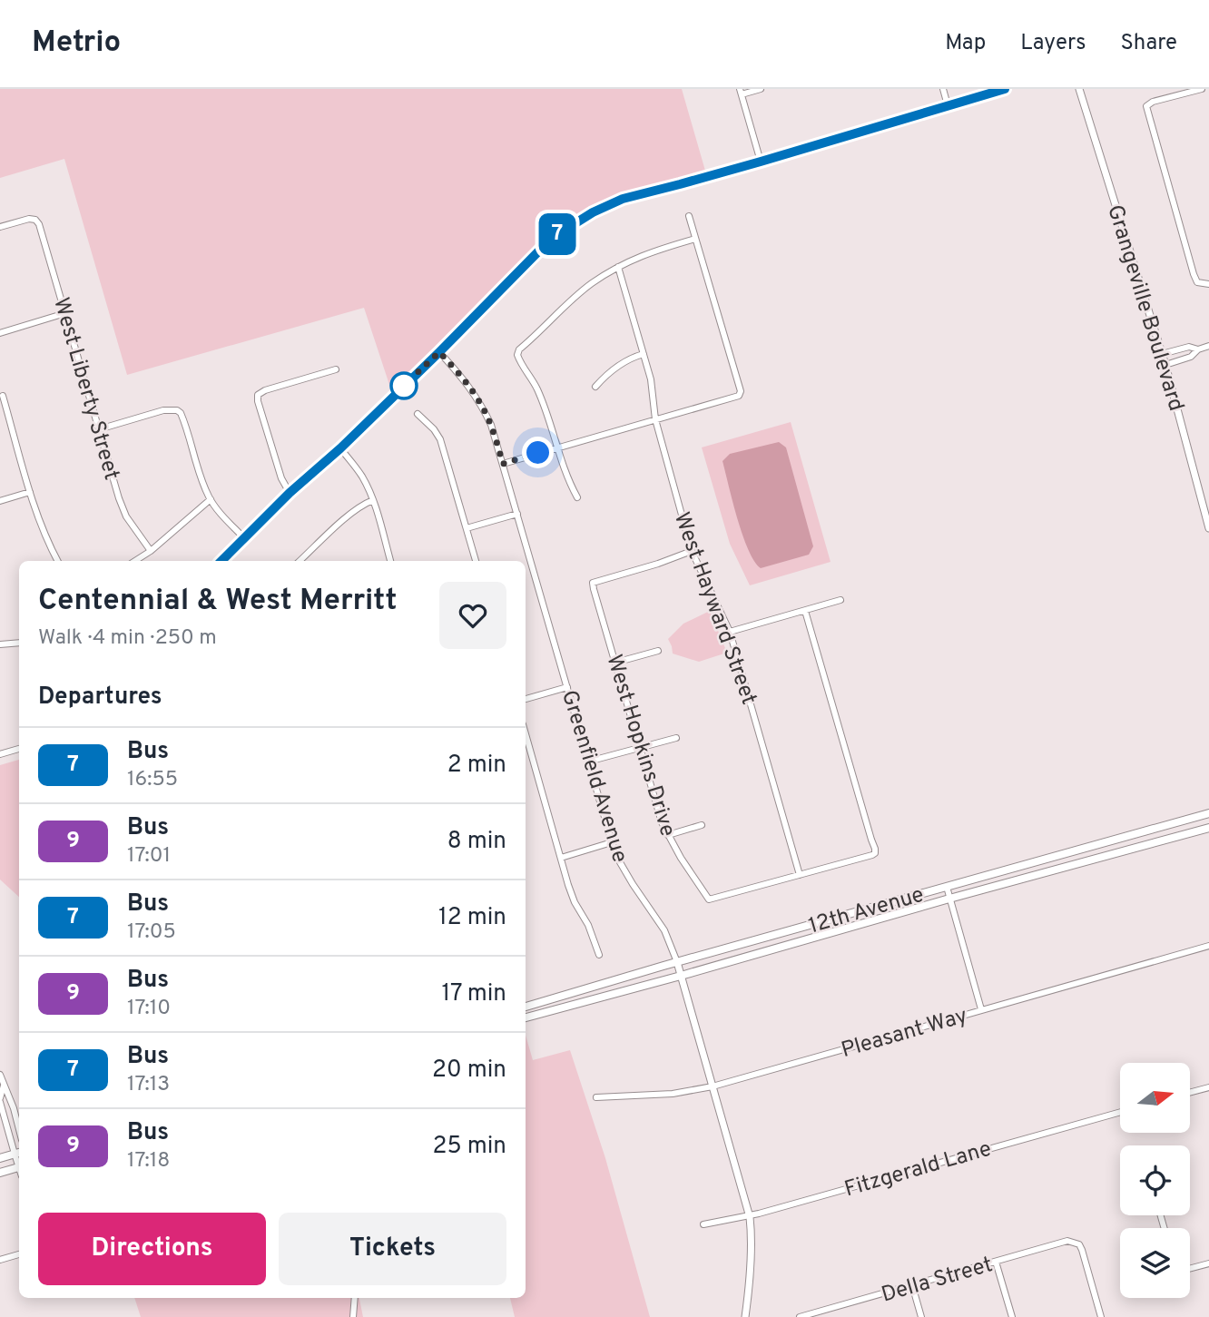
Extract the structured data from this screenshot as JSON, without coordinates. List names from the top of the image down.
{
  "streets": {
    "main road": ["12th Avenue"],
    "street": [
      "Grangeville Boulevard",
      "West Liberty Street",
      "West Hayward Street",
      "West Hopkins Drive",
      "Greenfield Avenue",
      "Pleasant Way",
      "Fitzgerald Lane",
      "Della Street"
    ]
  },
  "crossings": [
    ["West Hayward Street", "West Hopkins Drive"],
    ["Greenfield Avenue", "12th Avenue"],
    ["Greenfield Avenue", "Pleasant Way"],
    ["Greenfield Avenue", "Fitzgerald Lane"]
  ],
  "lines": ["bus line 7"],
  "north": "right",
  "page": {
    "header": "Metrio",
    "nav": ["Map", "Layers", "Share"],
    "on_map": "7",
    "heading": [
      ["Centennial & West Merritt", "Walk · 4 min · 250 m"],
      "Departures"
    ],
    "list": [
      {
        "mark": "7",
        "name": "Bus",
        "note": "16:55",
        "value": "2 min"
      },
      {
        "mark": "9",
        "name": "Bus",
        "note": "17:01",
        "value": "8 min"
      },
      {
        "mark": "7",
        "name": "Bus",
        "note": "17:05",
        "value": "12 min"
      },
      {
        "mark": "9",
        "name": "Bus",
        "note": "17:10",
        "value": "17 min"
      },
      {
        "mark": "7",
        "name": "Bus",
        "note": "17:13",
        "value": "20 min"
      },
      {
        "mark": "9",
        "name": "Bus",
        "note": "17:18",
        "value": "25 min"
      }
    ],
    "buttons": ["Directions", "Tickets"]
  }
}
